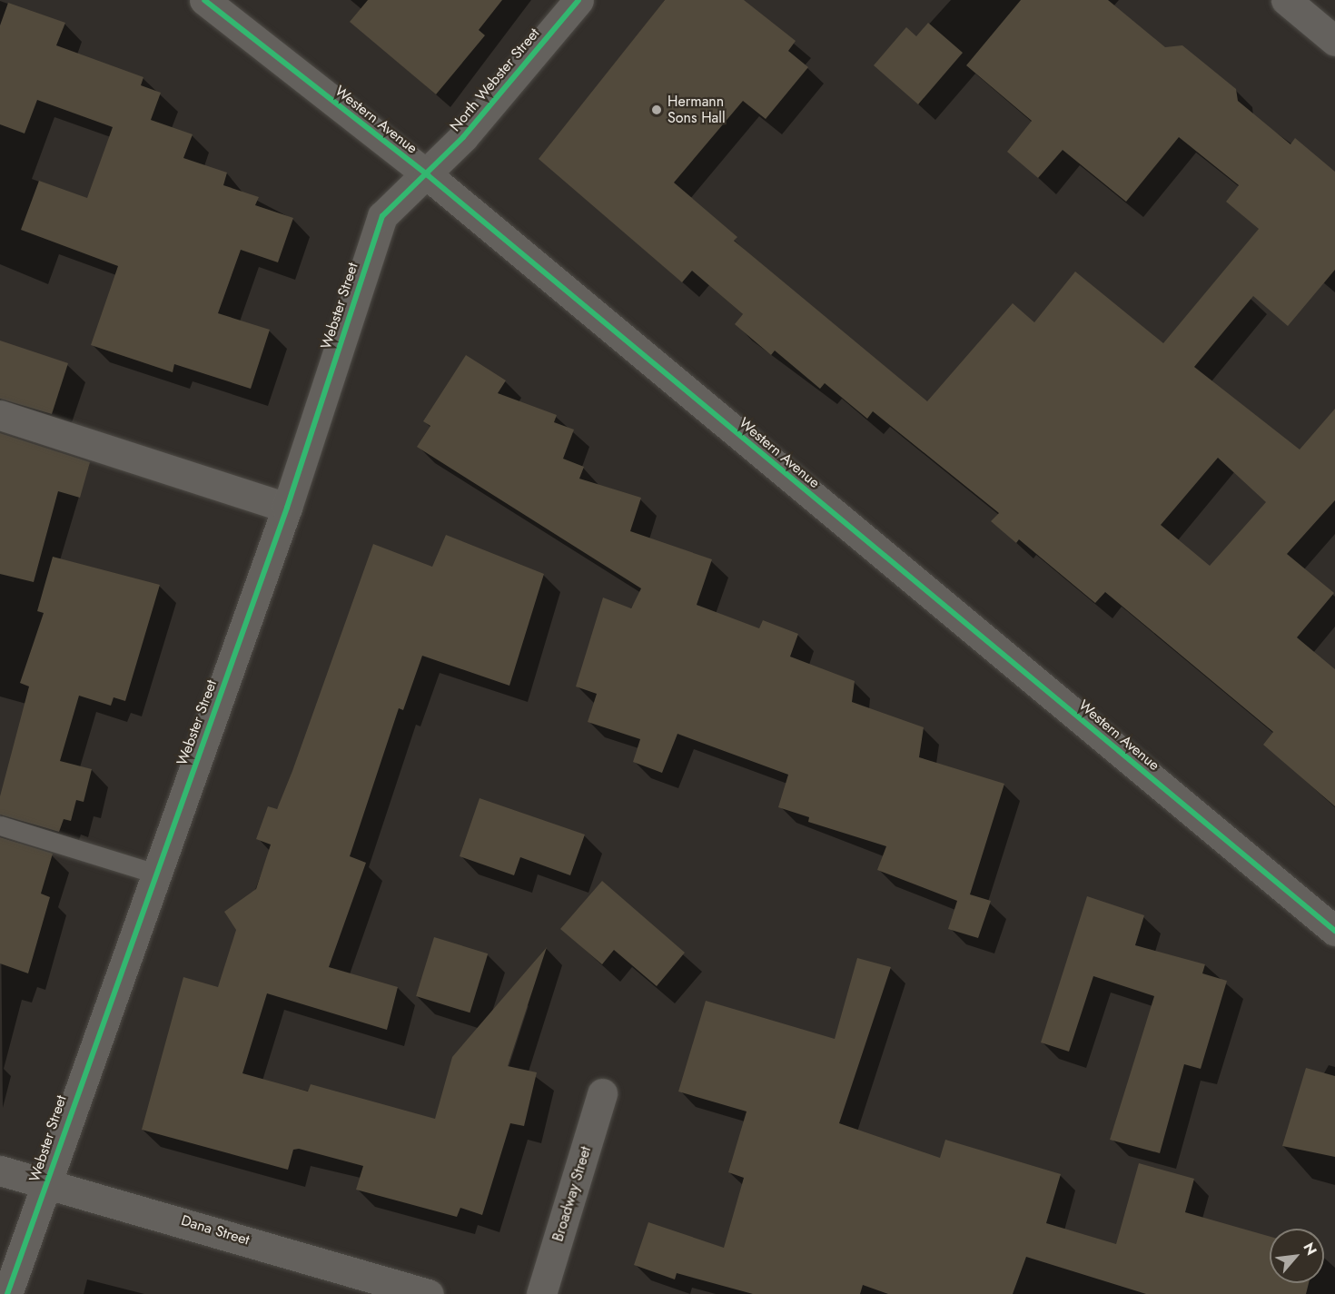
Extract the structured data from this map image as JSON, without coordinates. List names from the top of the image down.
{
  "streets": {
    "street": [
      "North Webster Street",
      "Western Avenue",
      "Webster Street",
      "Broadway Street",
      "Dana Street"
    ]
  },
  "crossings": [
    ["North Webster Street", "Western Avenue"],
    ["North Webster Street", "Webster Street"],
    ["Western Avenue", "Webster Street"],
    ["Webster Street", "Dana Street"]
  ],
  "places": ["Hermann Sons Hall"],
  "north": "top right"
}
